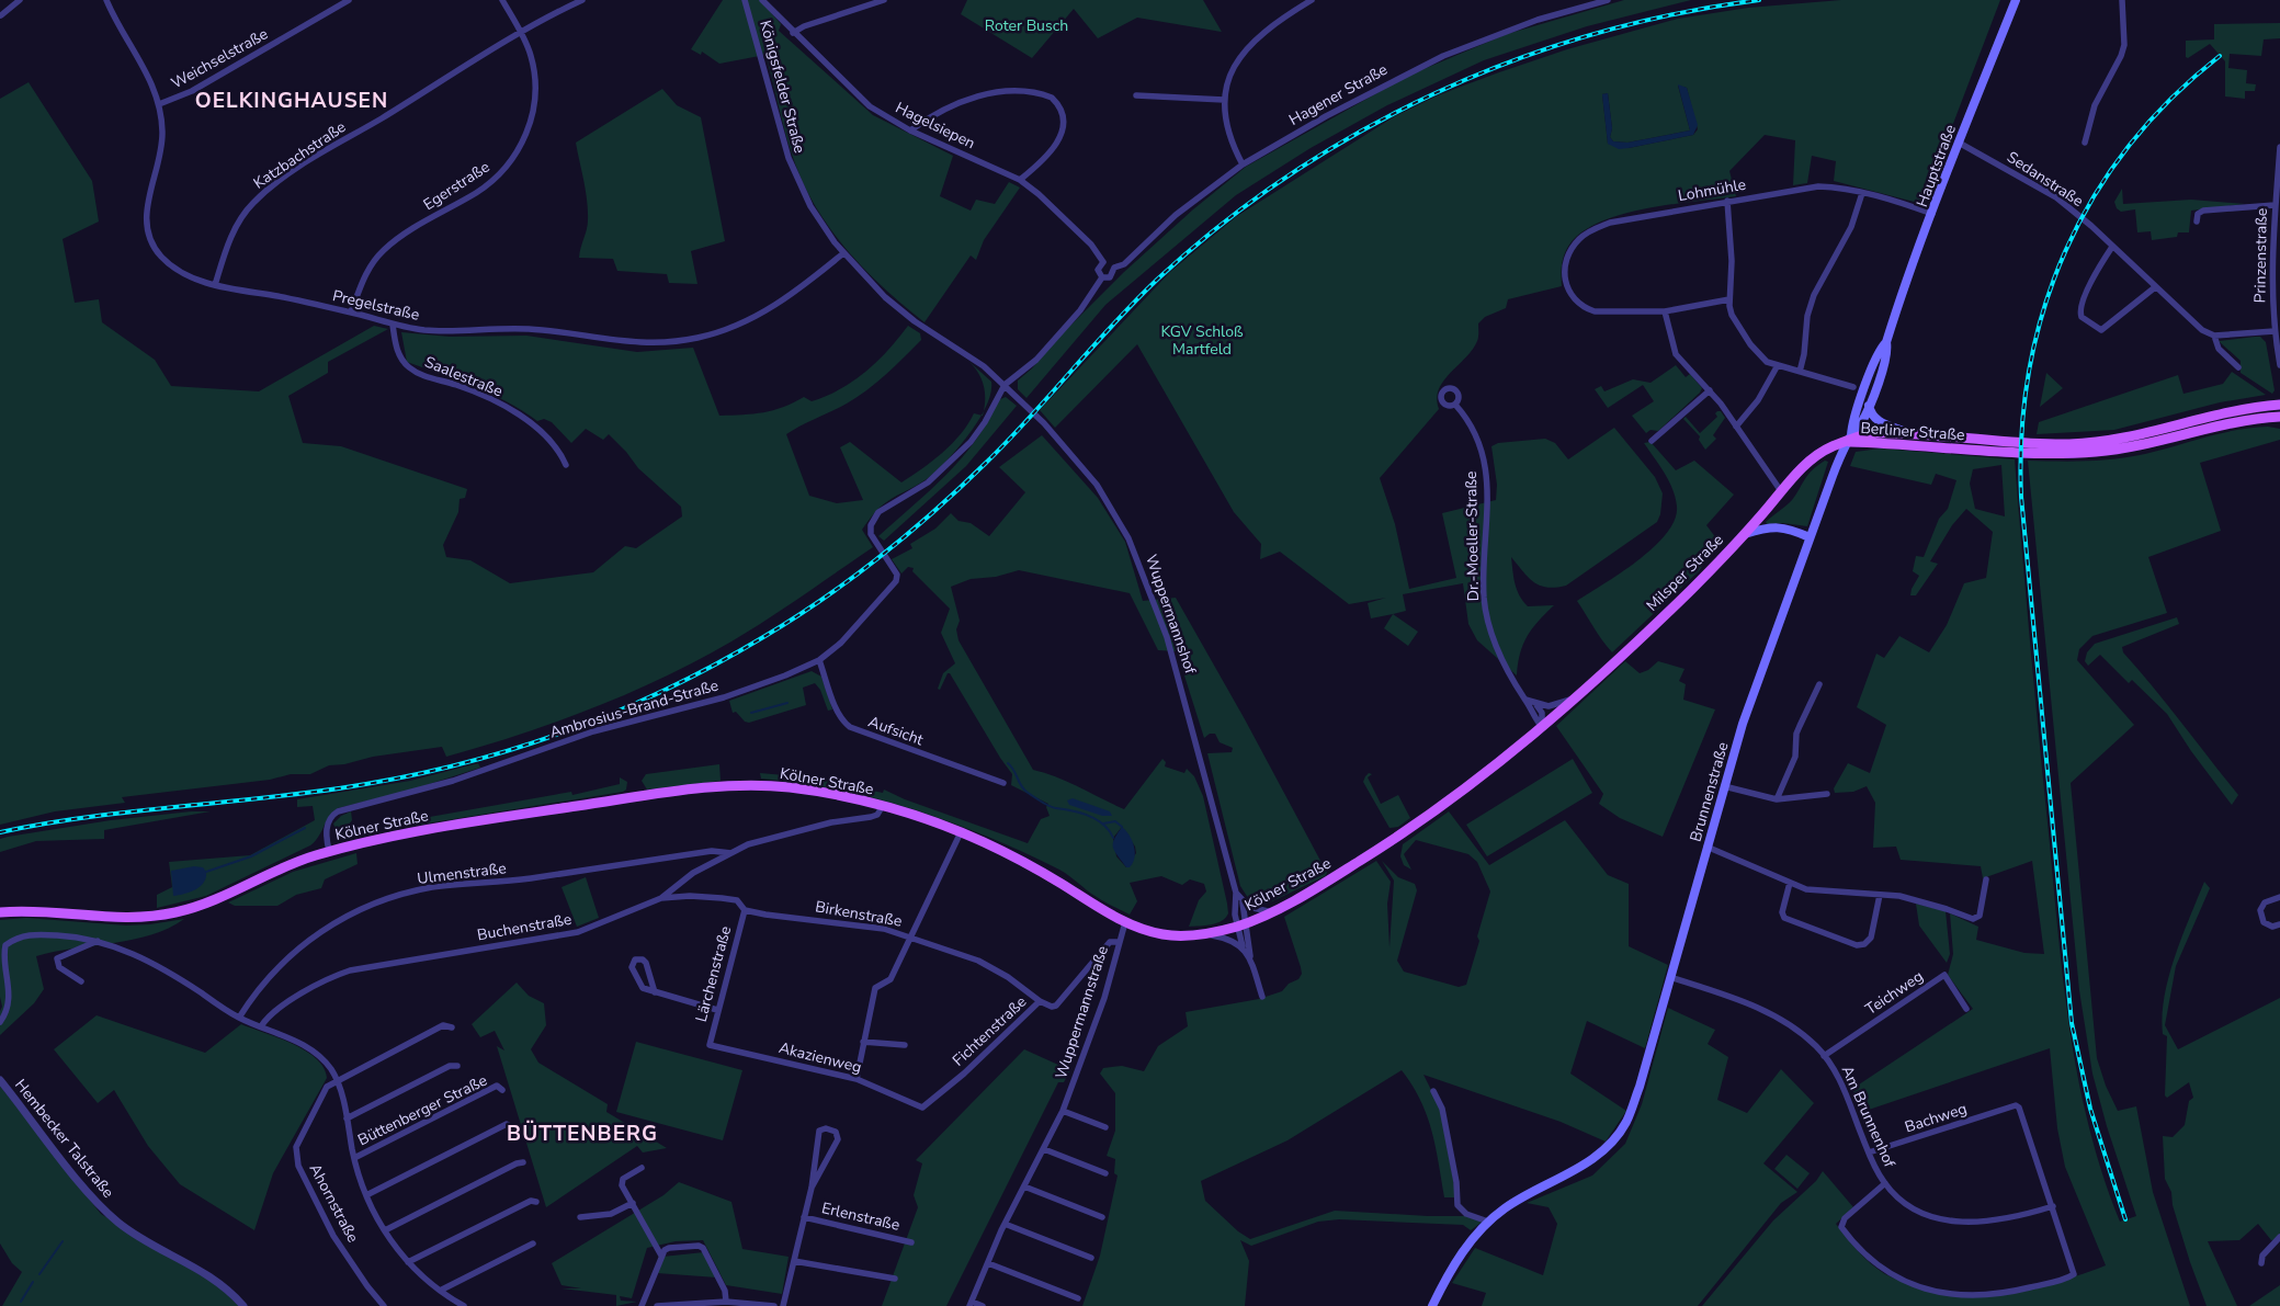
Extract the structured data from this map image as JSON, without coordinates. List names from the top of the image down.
{
  "streets": {
    "main road": [
      "Hauptstraße",
      "Berliner Straße",
      "Milsper Straße",
      "Kölner Straße",
      "Brunnenstraße"
    ],
    "street": [
      "Weichselstraße",
      "Königsfelder Straße",
      "Hagener Straße",
      "Hagelsiepen",
      "Katzbachstraße",
      "Sedanstraße",
      "Egerstraße",
      "Lohmühle",
      "Prinzenstraße",
      "Pregelstraße",
      "Saalestraße",
      "Dr.-Moeller-Straße",
      "Wuppermannshof",
      "Ambrosius-Brand-Straße",
      "Aufsicht",
      "Ulmenstraße",
      "Birkenstraße",
      "Buchenstraße",
      "Lärchenstraße",
      "Teichweg",
      "Wuppermannstraße",
      "Fichtenstraße",
      "Akazienweg",
      "Büttenberger Straße",
      "Am Brunnenhof",
      "Bachweg",
      "Hembecker Talstraße",
      "Ahornstraße",
      "Erlenstraße"
    ]
  },
  "crossings": [
    ["Weichselstraße", "Pregelstraße"],
    ["Königsfelder Straße", "Pregelstraße"],
    ["Königsfelder Straße", "Wuppermannshof"],
    ["Königsfelder Straße", "Ambrosius-Brand-Straße"],
    ["Hagener Straße", "Hagelsiepen"],
    ["Katzbachstraße", "Egerstraße"],
    ["Katzbachstraße", "Pregelstraße"],
    ["Hauptstraße", "Sedanstraße"],
    ["Hauptstraße", "Lohmühle"],
    ["Hauptstraße", "Berliner Straße"],
    ["Hauptstraße", "Milsper Straße"],
    ["Hauptstraße", "Brunnenstraße"],
    ["Egerstraße", "Pregelstraße"],
    ["Pregelstraße", "Saalestraße"],
    ["Berliner Straße", "Milsper Straße"],
    ["Berliner Straße", "Brunnenstraße"],
    ["Dr.-Moeller-Straße", "Milsper Straße"],
    ["Dr.-Moeller-Straße", "Kölner Straße"],
    ["Milsper Straße", "Kölner Straße"],
    ["Milsper Straße", "Brunnenstraße"],
    ["Wuppermannshof", "Ambrosius-Brand-Straße"],
    ["Wuppermannshof", "Kölner Straße"],
    ["Ambrosius-Brand-Straße", "Aufsicht"],
    ["Ambrosius-Brand-Straße", "Kölner Straße"],
    ["Kölner Straße", "Buchenstraße"],
    ["Kölner Straße", "Wuppermannstraße"],
    ["Brunnenstraße", "Am Brunnenhof"],
    ["Ulmenstraße", "Buchenstraße"],
    ["Ulmenstraße", "Büttenberger Straße"],
    ["Birkenstraße", "Buchenstraße"],
    ["Birkenstraße", "Lärchenstraße"],
    ["Birkenstraße", "Fichtenstraße"],
    ["Buchenstraße", "Büttenberger Straße"],
    ["Lärchenstraße", "Akazienweg"],
    ["Teichweg", "Am Brunnenhof"],
    ["Wuppermannstraße", "Fichtenstraße"],
    ["Fichtenstraße", "Akazienweg"],
    ["Büttenberger Straße", "Ahornstraße"],
    ["Am Brunnenhof", "Bachweg"]
  ],
  "districts": ["OELKINGHAUSEN", "BÜTTENBERG"],
  "parks": ["Roter Busch", "KGV Schloß Martfeld"]
}
